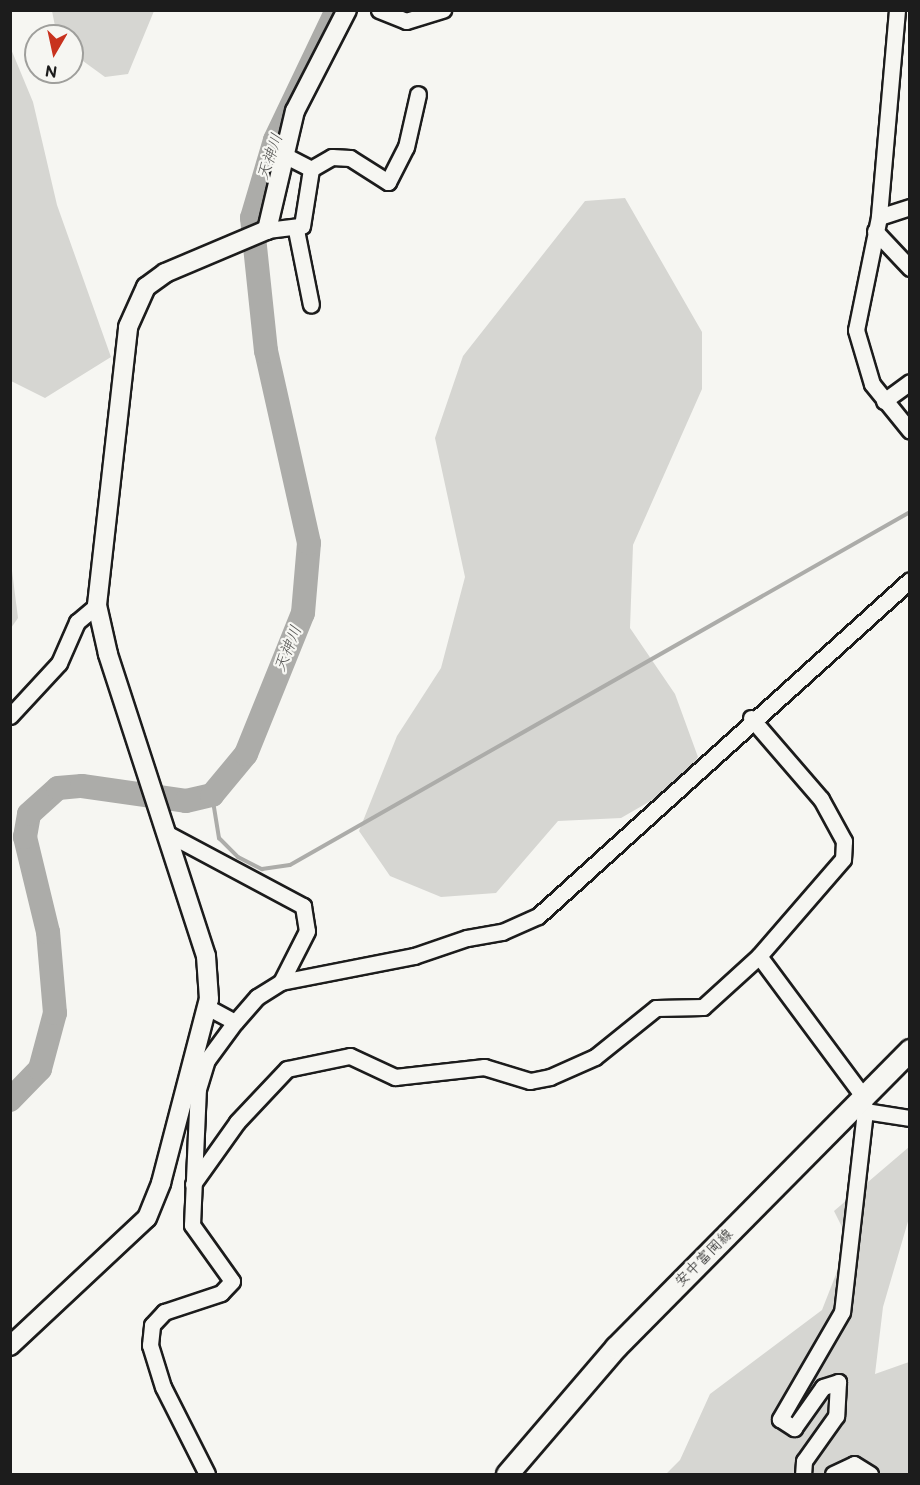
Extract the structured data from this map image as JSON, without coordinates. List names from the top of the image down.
{
  "streets": {
    "main road": ["安中富岡線"]
  },
  "water": ["天神川"],
  "north": "bottom"
}
